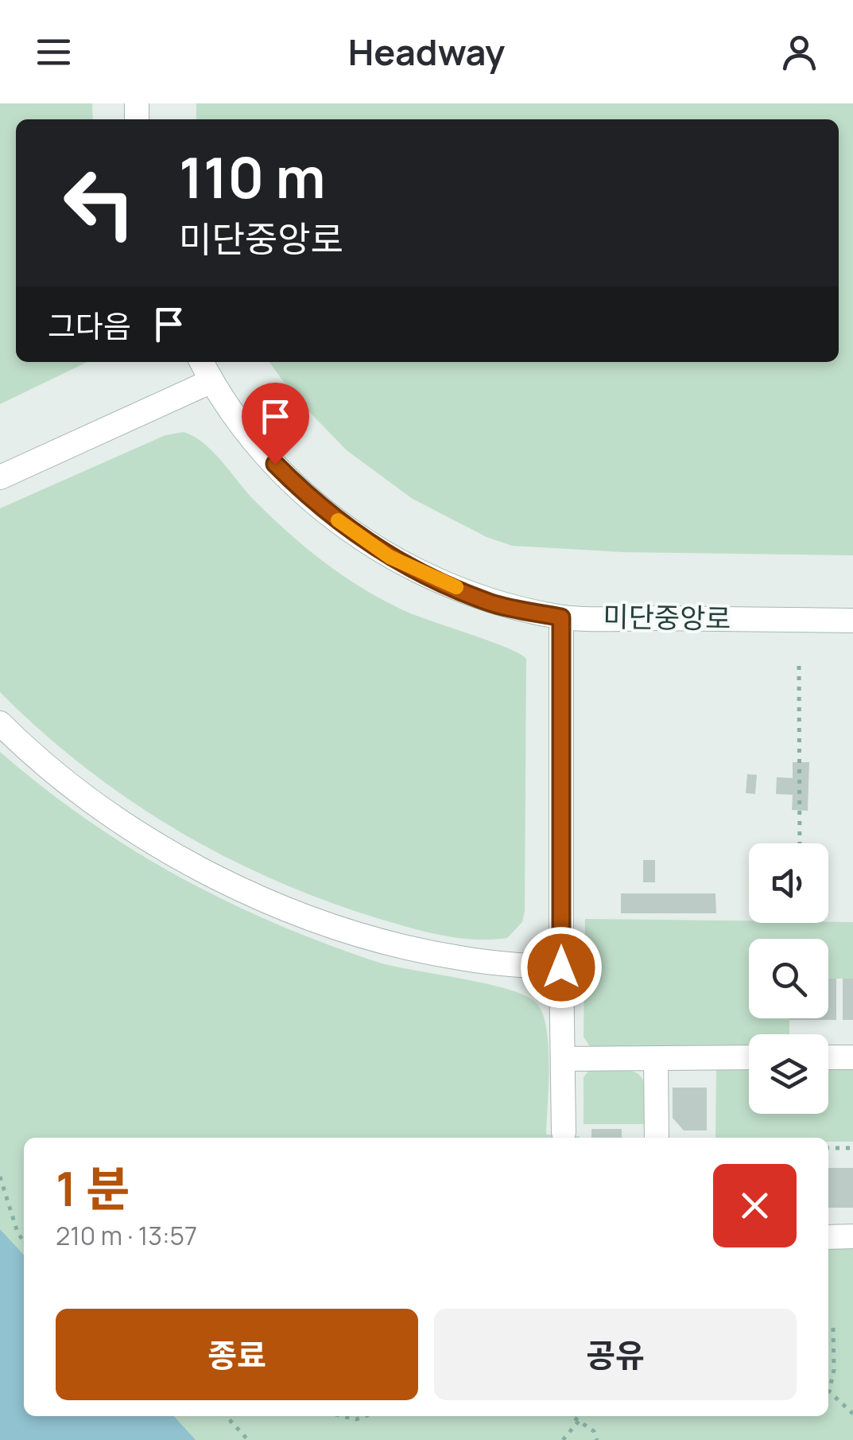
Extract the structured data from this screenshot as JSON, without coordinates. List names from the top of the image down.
{
  "streets": {
    "street": ["미단중앙로"]
  },
  "page": {
    "header": "Headway",
    "turn": ["110 m", "미단중앙로"],
    "then": "그다음",
    "heading": ["1 분", "210 m · 13:57"],
    "buttons": ["종료", "공유"]
  }
}
